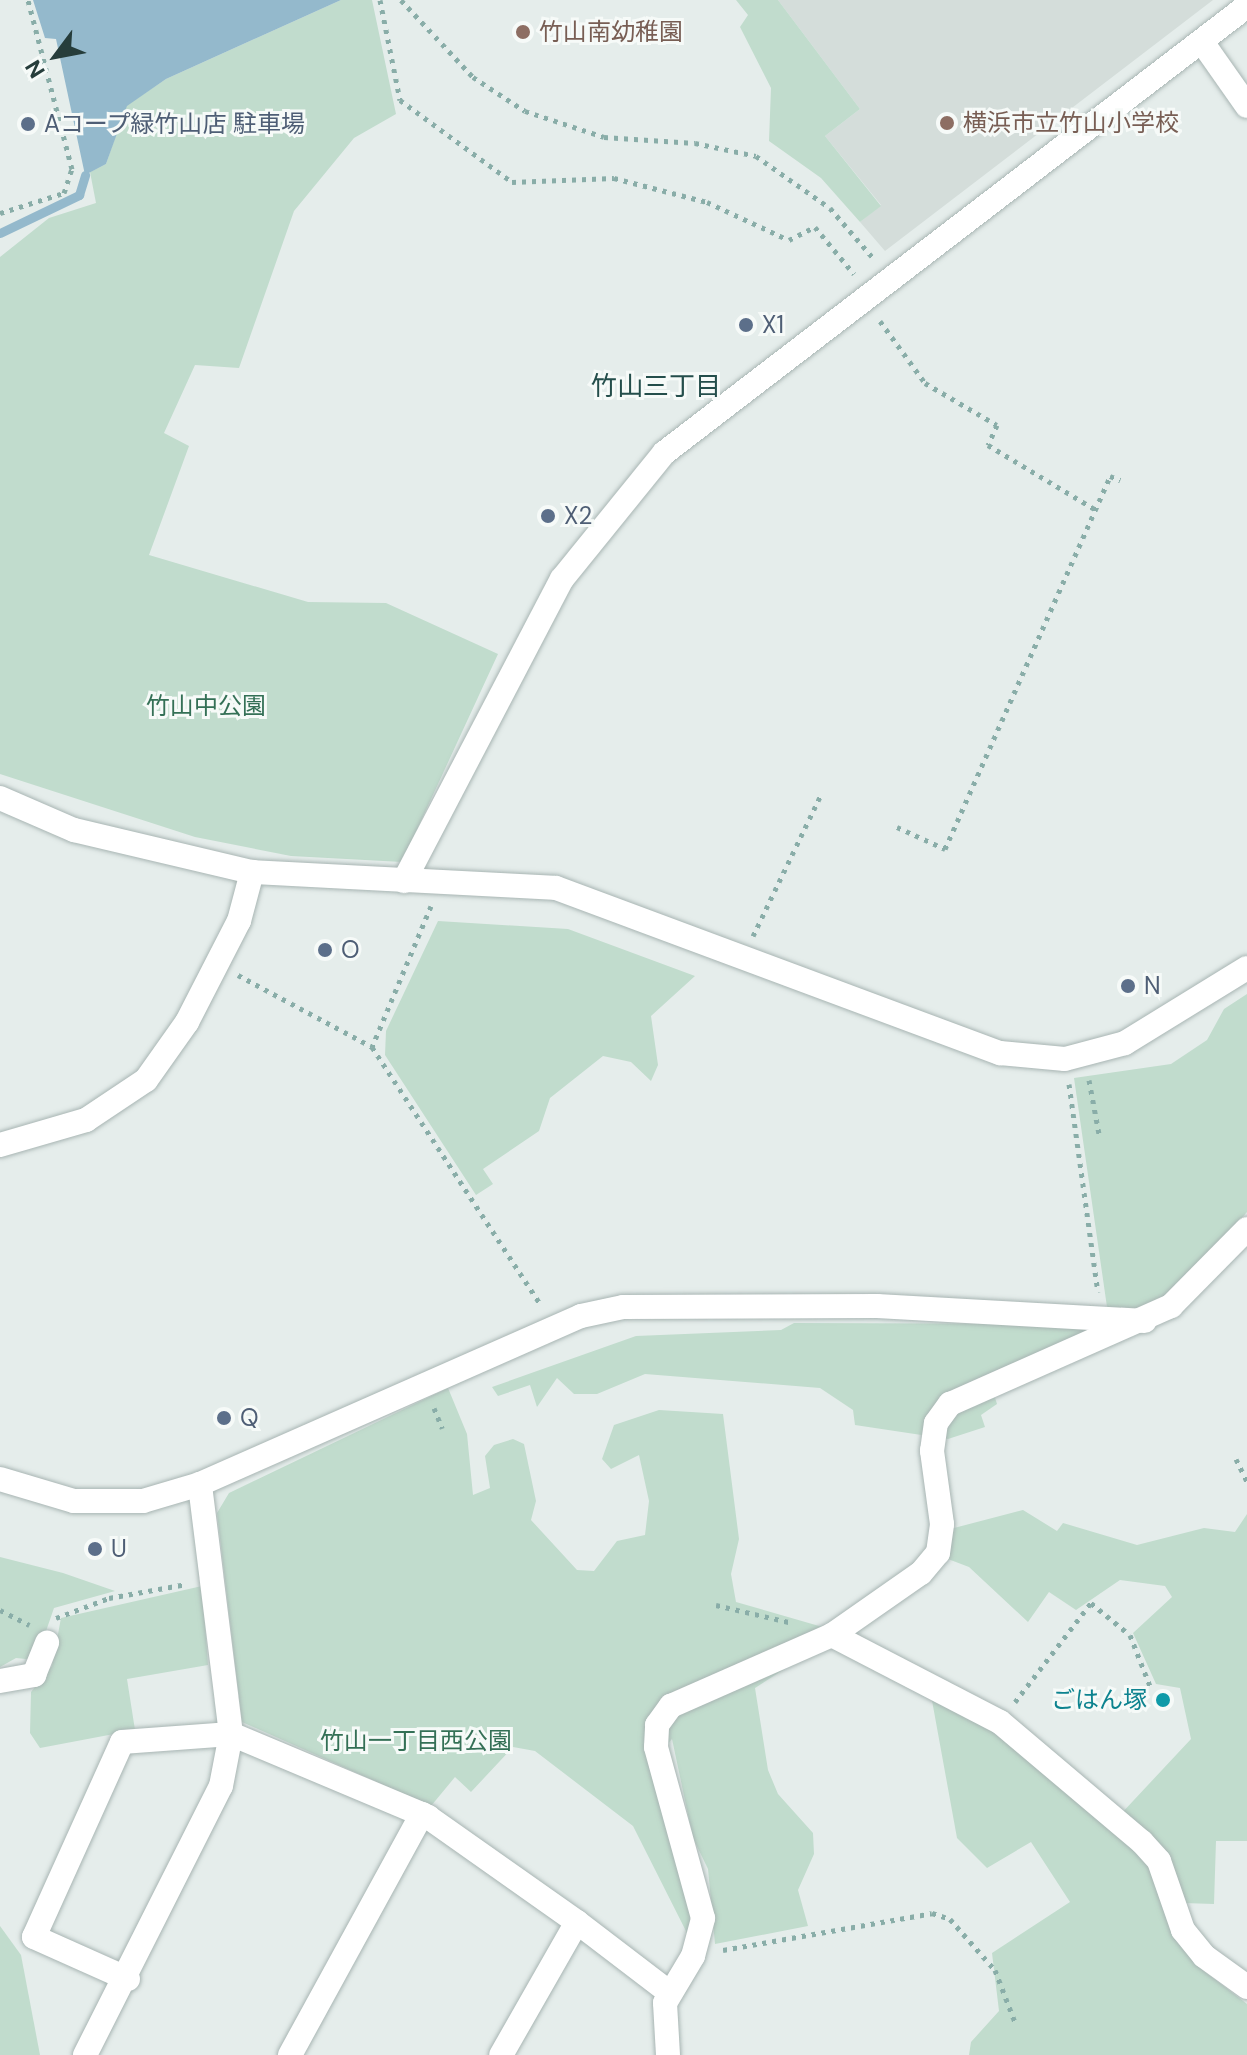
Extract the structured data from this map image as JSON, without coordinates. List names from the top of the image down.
{
  "districts": ["竹山三丁目"],
  "parks": ["竹山中公園", "竹山一丁目西公園"],
  "places": [
    "竹山南幼稚園",
    "横浜市立竹山小学校",
    "Aコープ緑竹山店 駐車場",
    "X1",
    "X2",
    "O",
    "N",
    "Q",
    "U",
    "ごはん塚"
  ],
  "north": "bottom left"
}
